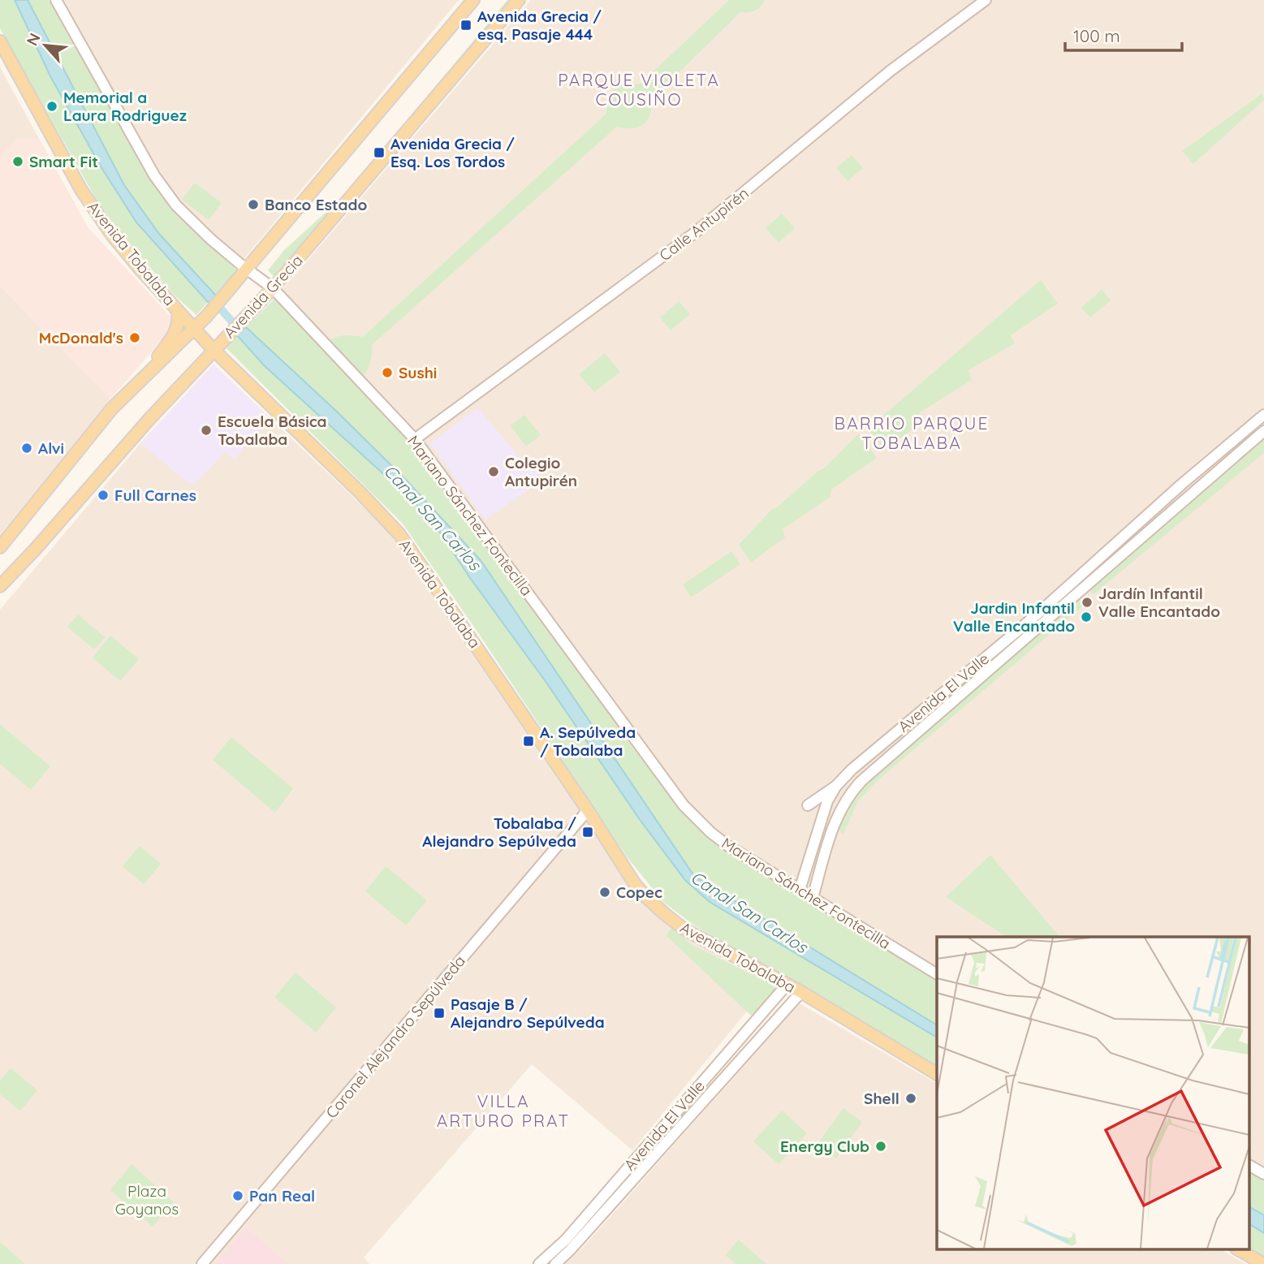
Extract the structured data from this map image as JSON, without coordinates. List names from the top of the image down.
{
  "streets": {
    "main road": ["Avenida Tobalaba", "Avenida Grecia"],
    "street": [
      "Calle Antupirén",
      "Mariano Sánchez Fontecilla",
      "Avenida El Valle",
      "Coronel Alejandro Sepúlveda"
    ]
  },
  "crossings": [
    ["Calle Antupirén", "Mariano Sánchez Fontecilla"],
    ["Avenida Tobalaba", "Avenida Grecia"],
    ["Avenida Tobalaba", "Avenida El Valle"],
    ["Avenida Tobalaba", "Coronel Alejandro Sepúlveda"],
    ["Avenida Grecia", "Mariano Sánchez Fontecilla"],
    ["Mariano Sánchez Fontecilla", "Avenida El Valle"]
  ],
  "districts": ["PARQUE VIOLETA COUSIÑO", "BARRIO PARQUE TOBALABA", "VILLA ARTURO PRAT"],
  "water": ["Canal San Carlos"],
  "parks": ["Plaza Goyanos"],
  "places": {
    "transit": [
      "Avenida Grecia / esq. Pasaje 444",
      "Avenida Grecia / Esq. Los Tordos",
      "A. Sepúlveda / Tobalaba",
      "Tobalaba / Alejandro Sepúlveda",
      "Pasaje B / Alejandro Sepúlveda"
    ],
    "other": [
      "Memorial a Laura Rodriguez",
      "Smart Fit",
      "Banco Estado",
      "McDonald's",
      "Sushi",
      "Escuela Básica Tobalaba",
      "Alvi",
      "Colegio Antupirén",
      "Full Carnes",
      "Jardín Infantil Valle Encantado",
      "Jardin Infantil Valle Encantado",
      "Copec",
      "Shell",
      "Energy Club",
      "Pan Real"
    ]
  },
  "scale_bar": "100 m",
  "north": "top left"
}
